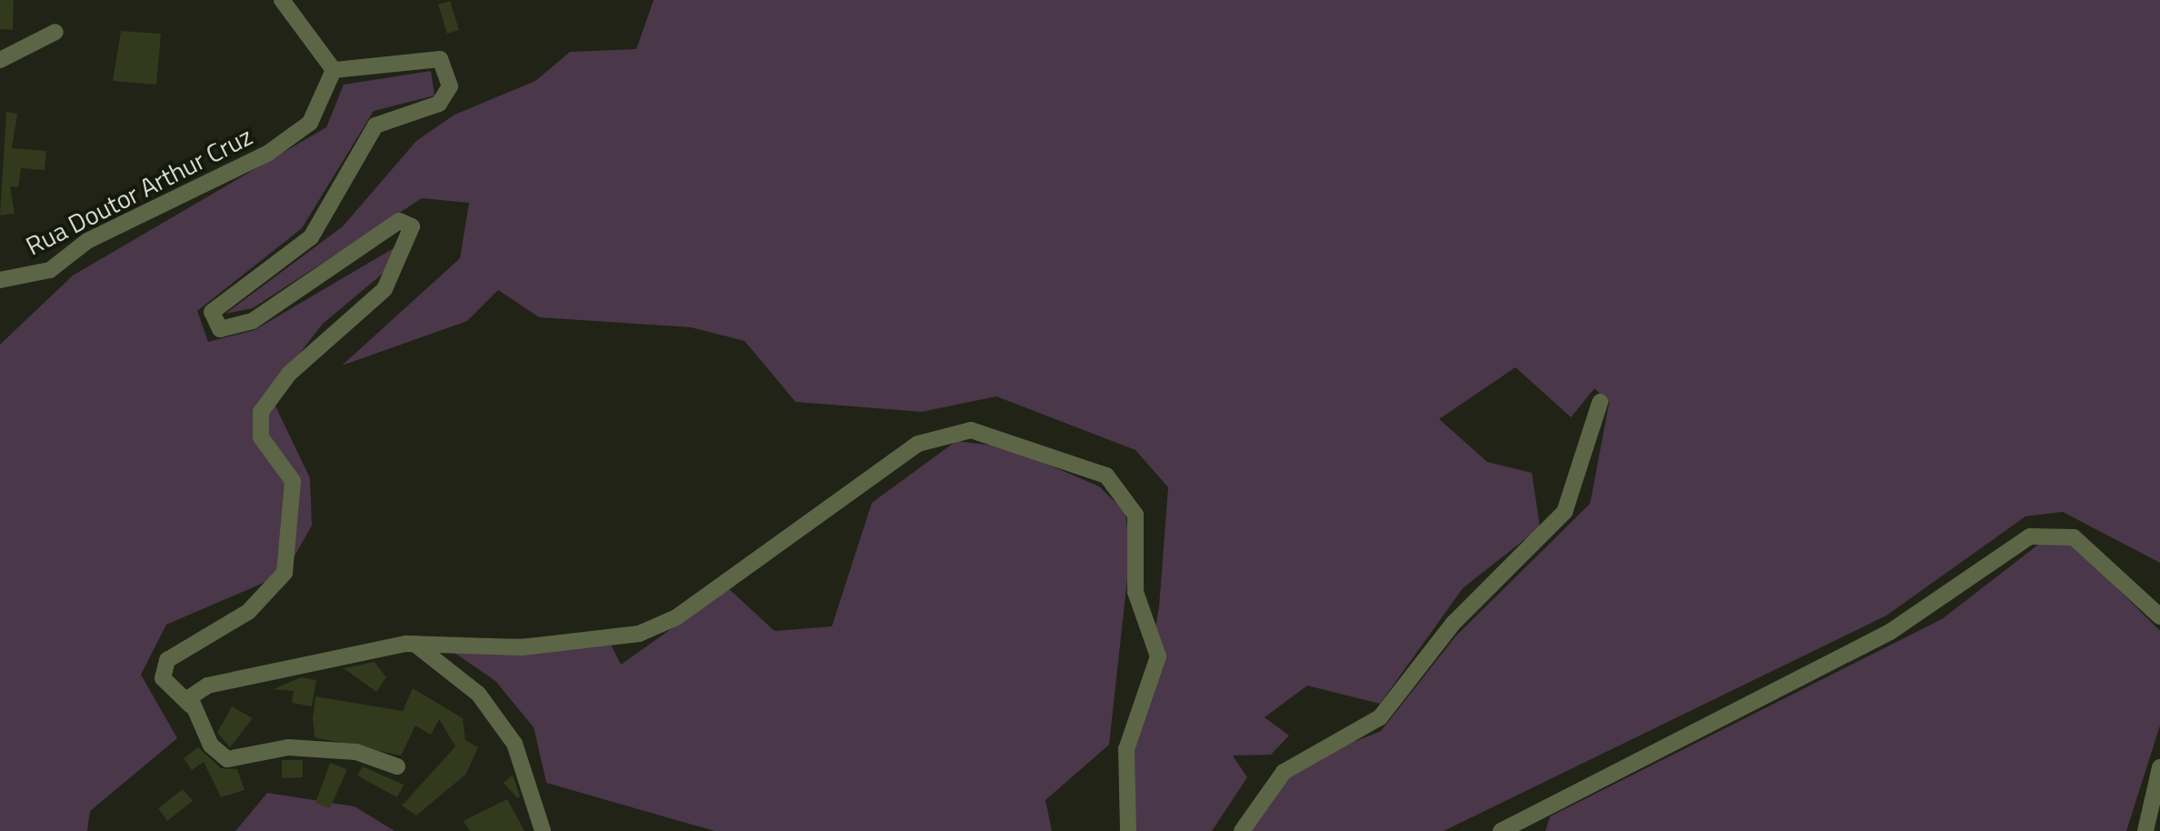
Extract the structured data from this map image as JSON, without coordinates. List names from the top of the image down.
{
  "streets": {
    "street": ["Rua Doutor Arthur Cruz"]
  }
}
